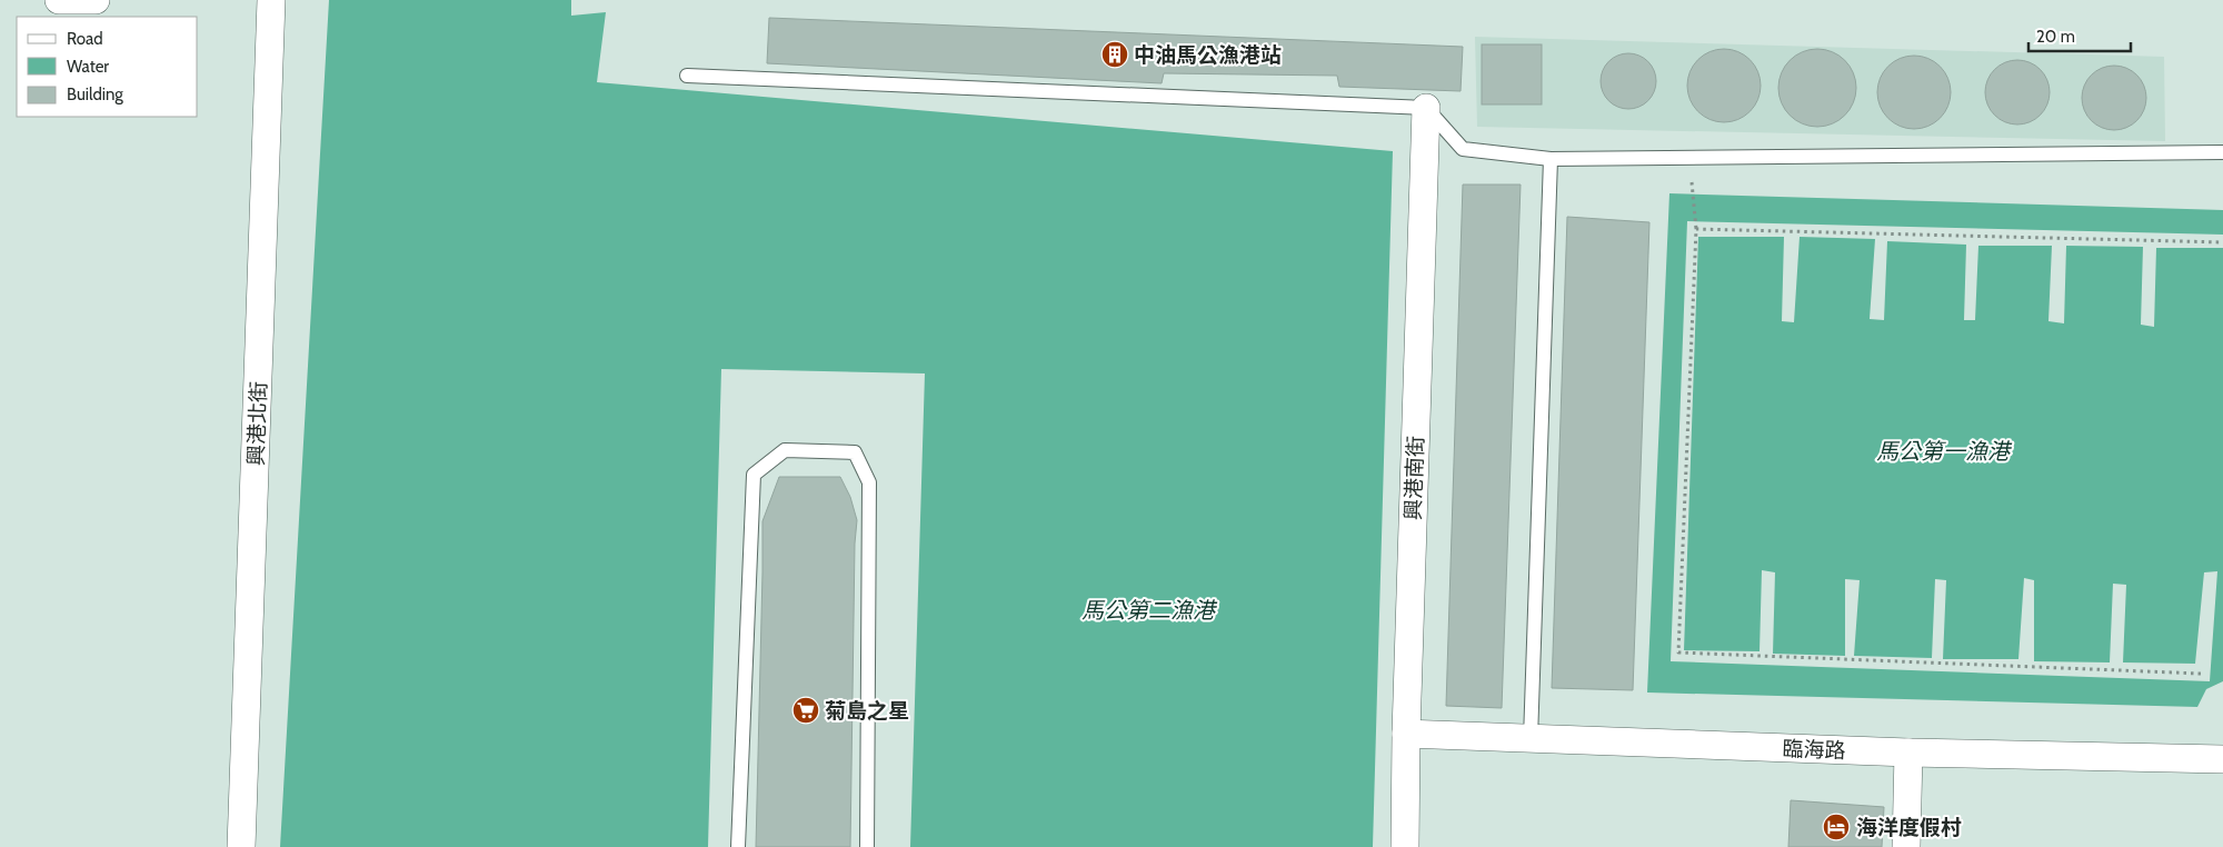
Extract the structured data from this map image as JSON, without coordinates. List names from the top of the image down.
{
  "streets": {
    "street": ["興港北街", "興港南街", "臨海路"]
  },
  "crossings": [
    ["興港南街", "臨海路"]
  ],
  "water": ["馬公第一漁港", "馬公第二漁港"],
  "places": {
    "building": ["中油馬公漁港站"],
    "supermarket": ["菊島之星"],
    "hotel": ["海洋度假村"]
  },
  "legend": ["Road", "Water", "Building"],
  "scale_bar": "20 m"
}
